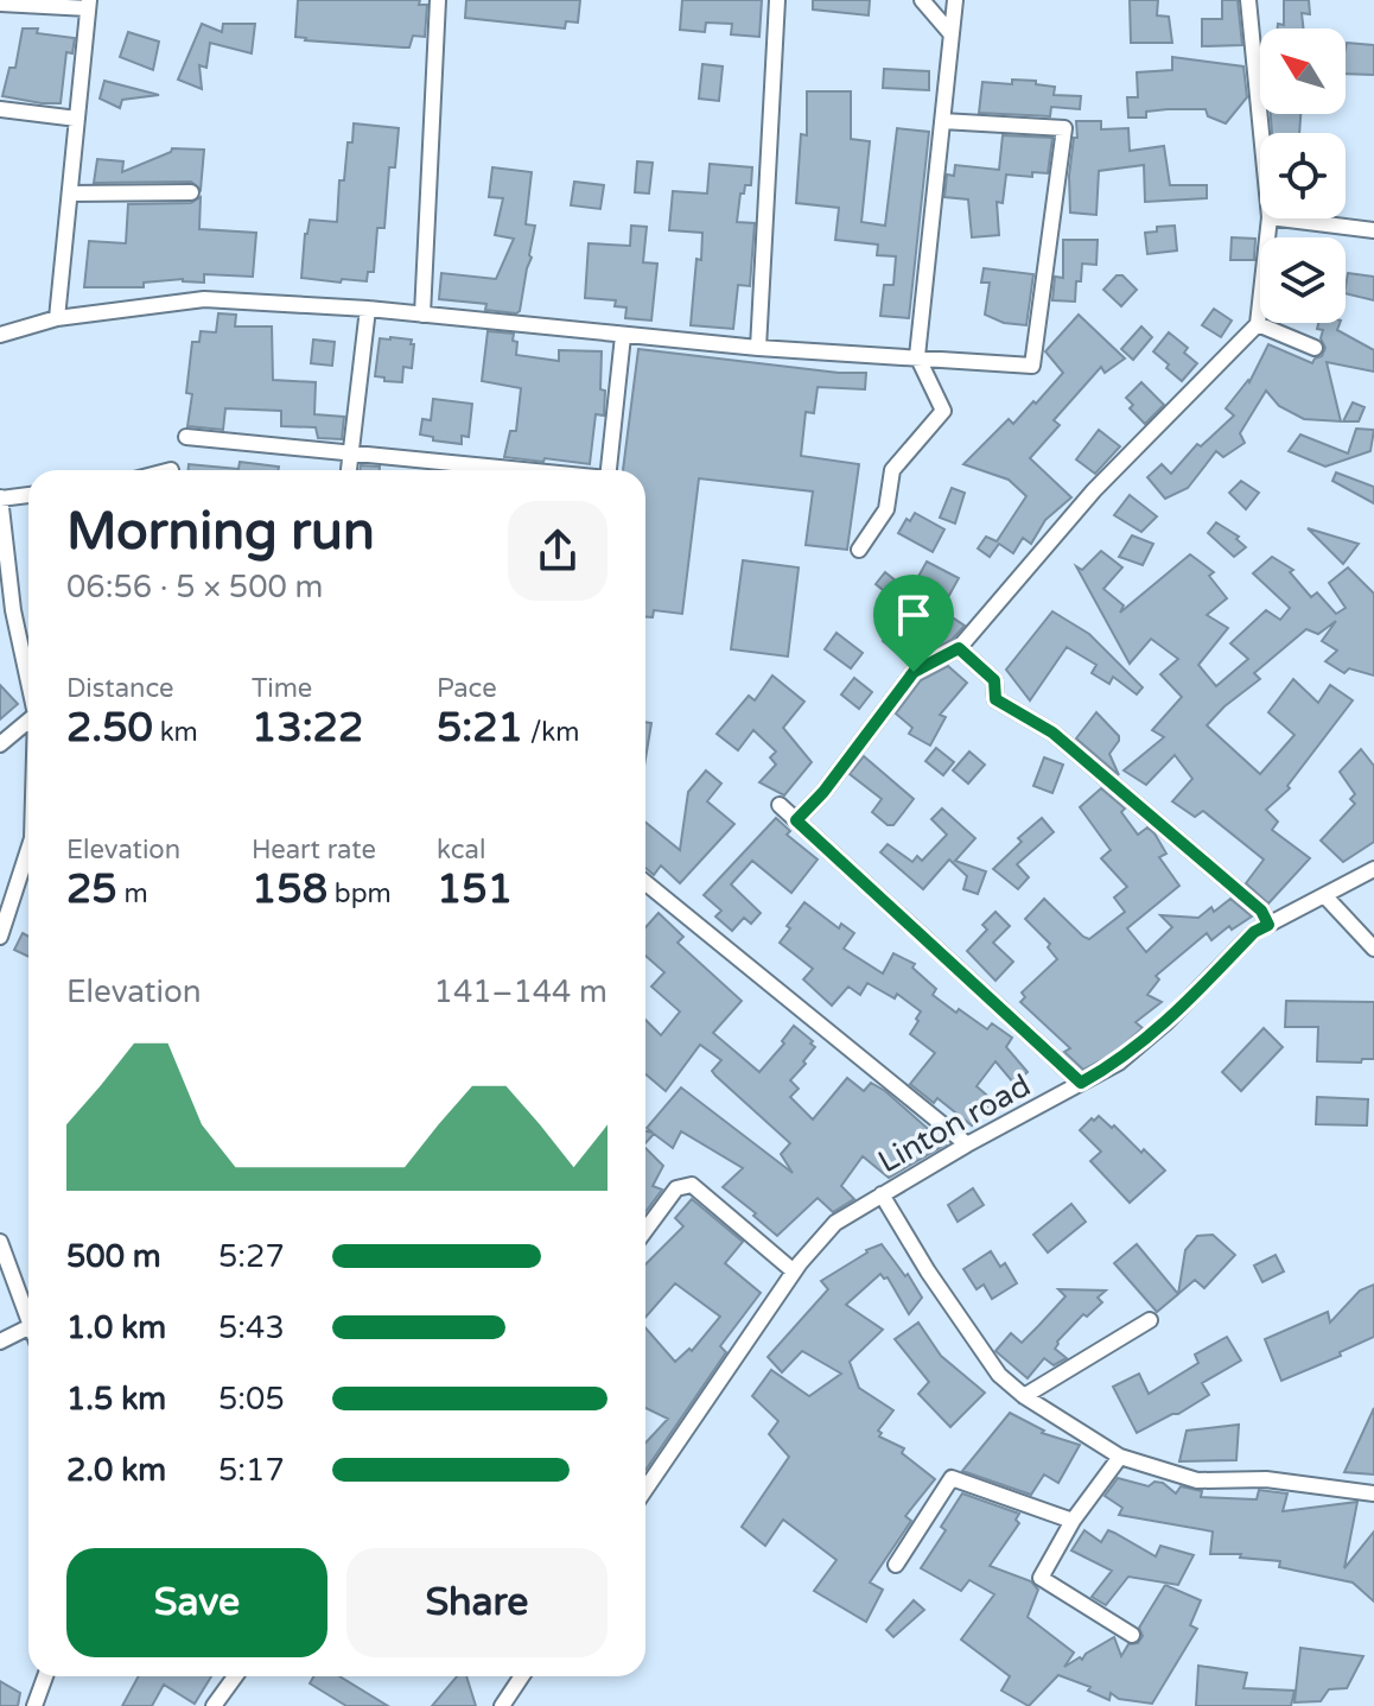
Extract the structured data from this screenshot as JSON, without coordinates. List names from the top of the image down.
{
  "streets": {
    "street": ["Linton road"]
  },
  "north": "top left",
  "page": {
    "heading": ["Morning run", "06:56 · 5 × 500 m"],
    "stats": [
      ["Distance", "2.50 km"],
      ["Time", "13:22"],
      ["Pace", "5:21 /km"],
      ["Elevation", "25 m"],
      ["Heart rate", "158 bpm"],
      ["kcal", "151"]
    ],
    "chart": ["Elevation", "141–144 m"],
    "list": [
      {
        "name": "500 m",
        "note": "5:27"
      },
      {
        "name": "1.0 km",
        "note": "5:43"
      },
      {
        "name": "1.5 km",
        "note": "5:05"
      },
      {
        "name": "2.0 km",
        "note": "5:17"
      }
    ],
    "buttons": ["Save", "Share"]
  }
}
